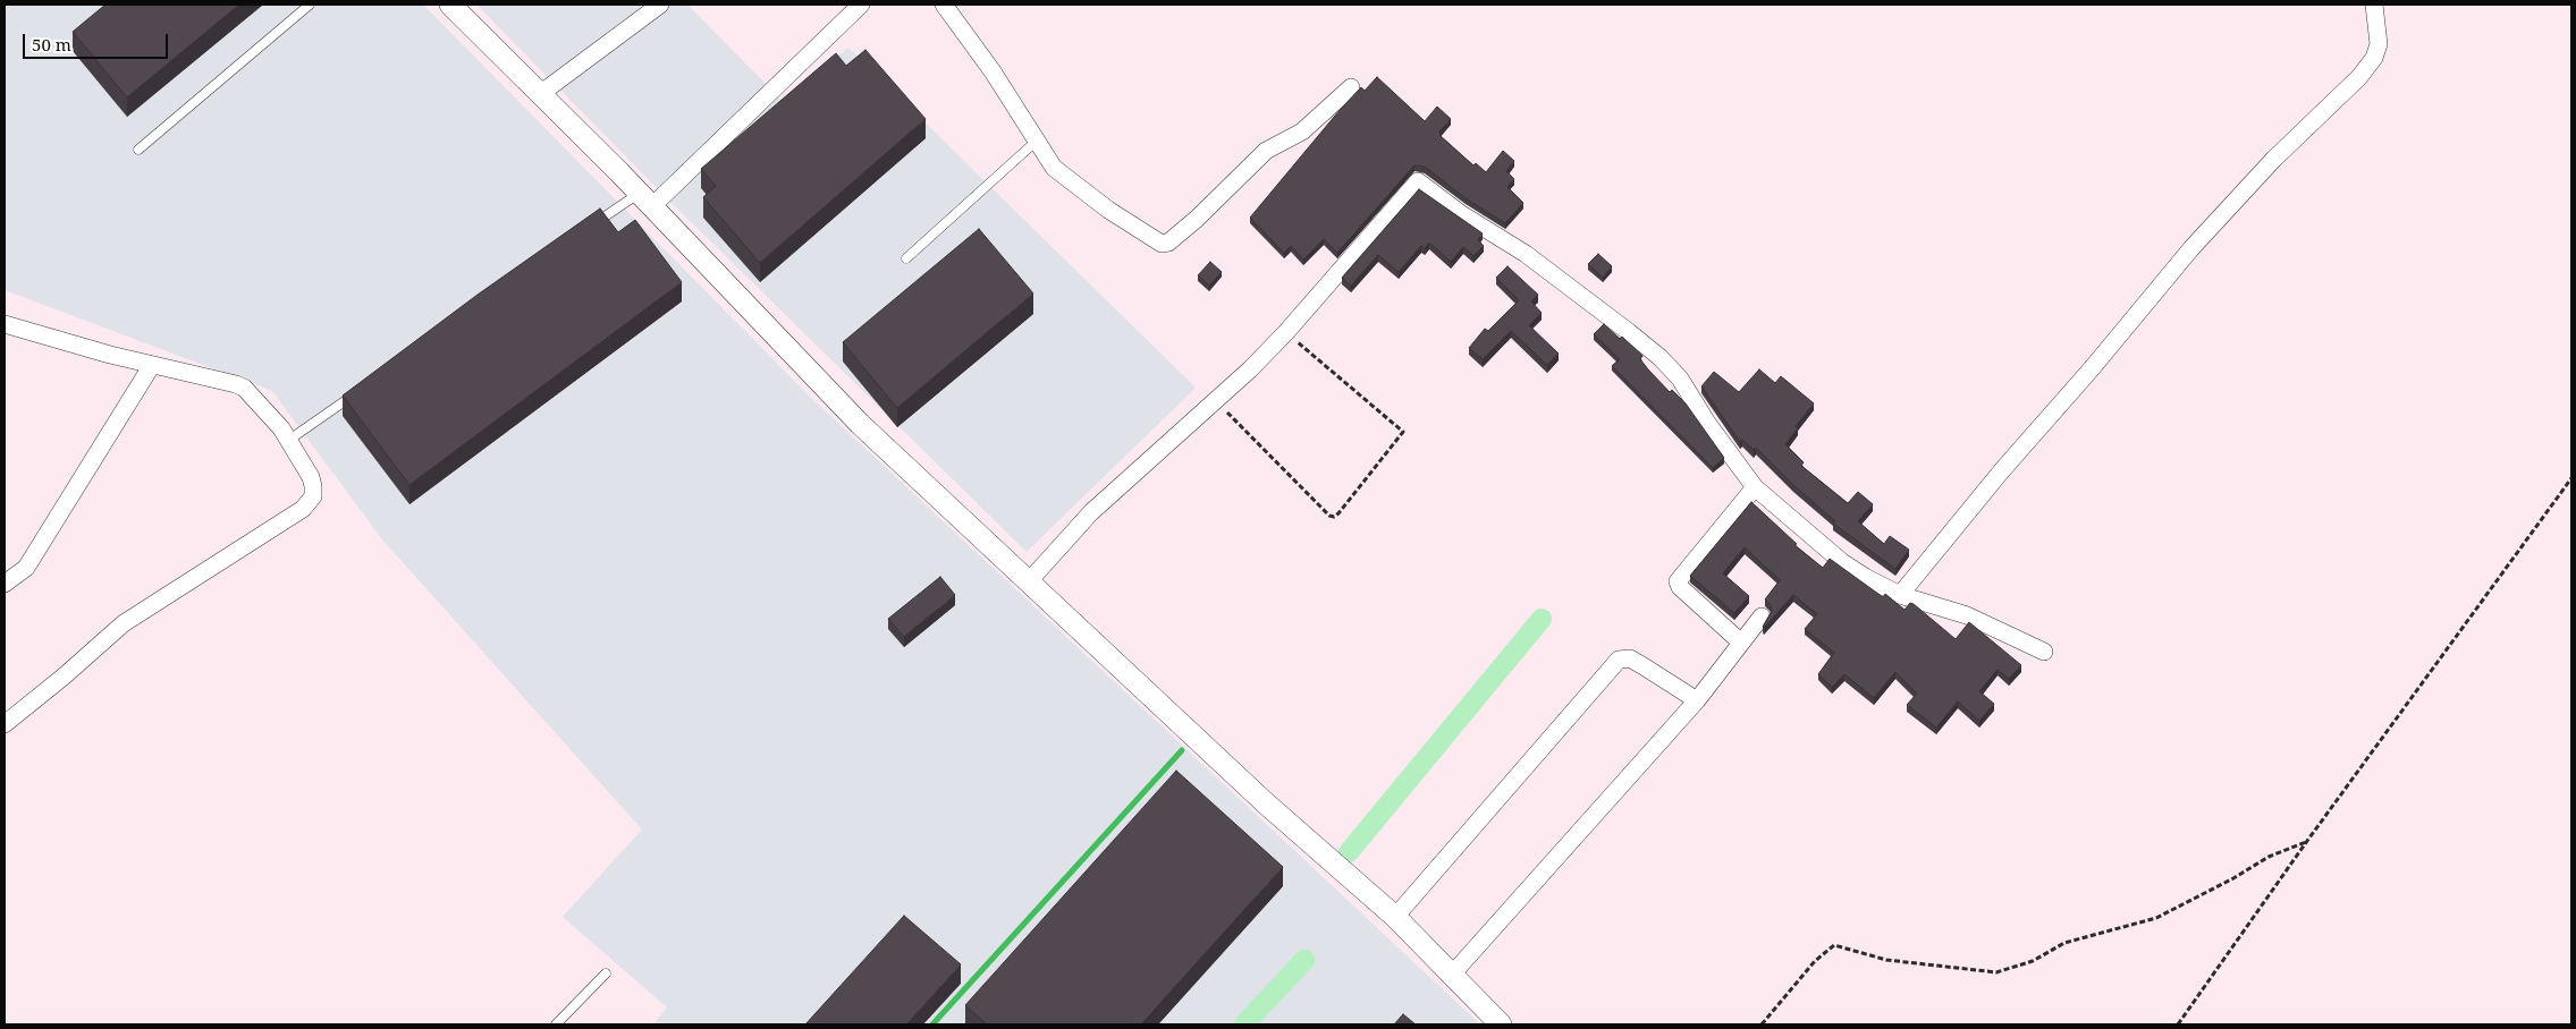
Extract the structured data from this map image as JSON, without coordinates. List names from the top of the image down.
{
  "scale_bar": "50 m"
}
